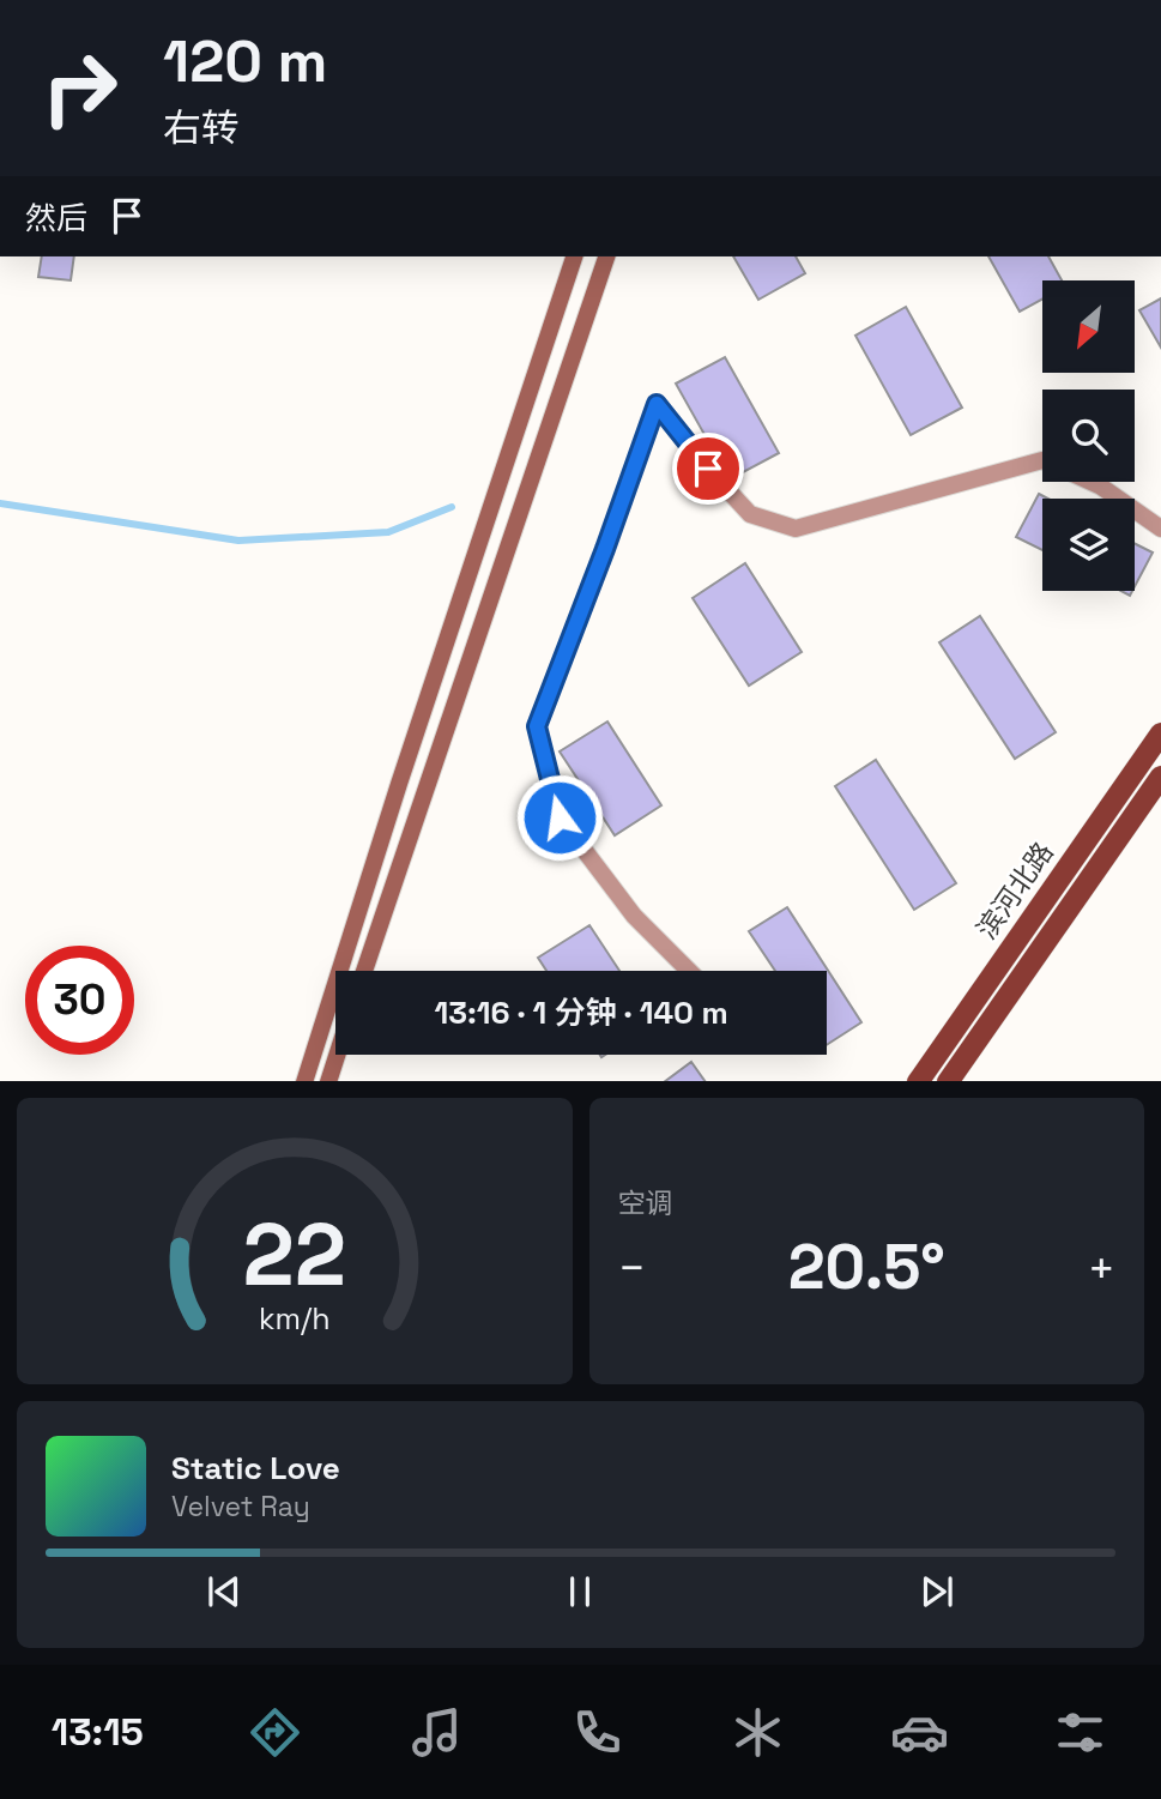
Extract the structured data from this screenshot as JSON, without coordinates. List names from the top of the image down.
{
  "streets": {
    "main road": ["滨河北路"]
  },
  "north": "bottom left",
  "page": {
    "turn": ["120 m", "右转"],
    "then": "然后",
    "limit": "30",
    "trip": "13:16 · 1 分钟 · 140 m",
    "tile": "空调",
    "heat": ["−", "20.5°", "+"],
    "song": ["Static Love", "Velvet Ray"],
    "tabs": "13:15",
    "gauge": ["22", "km/h"]
  }
}
